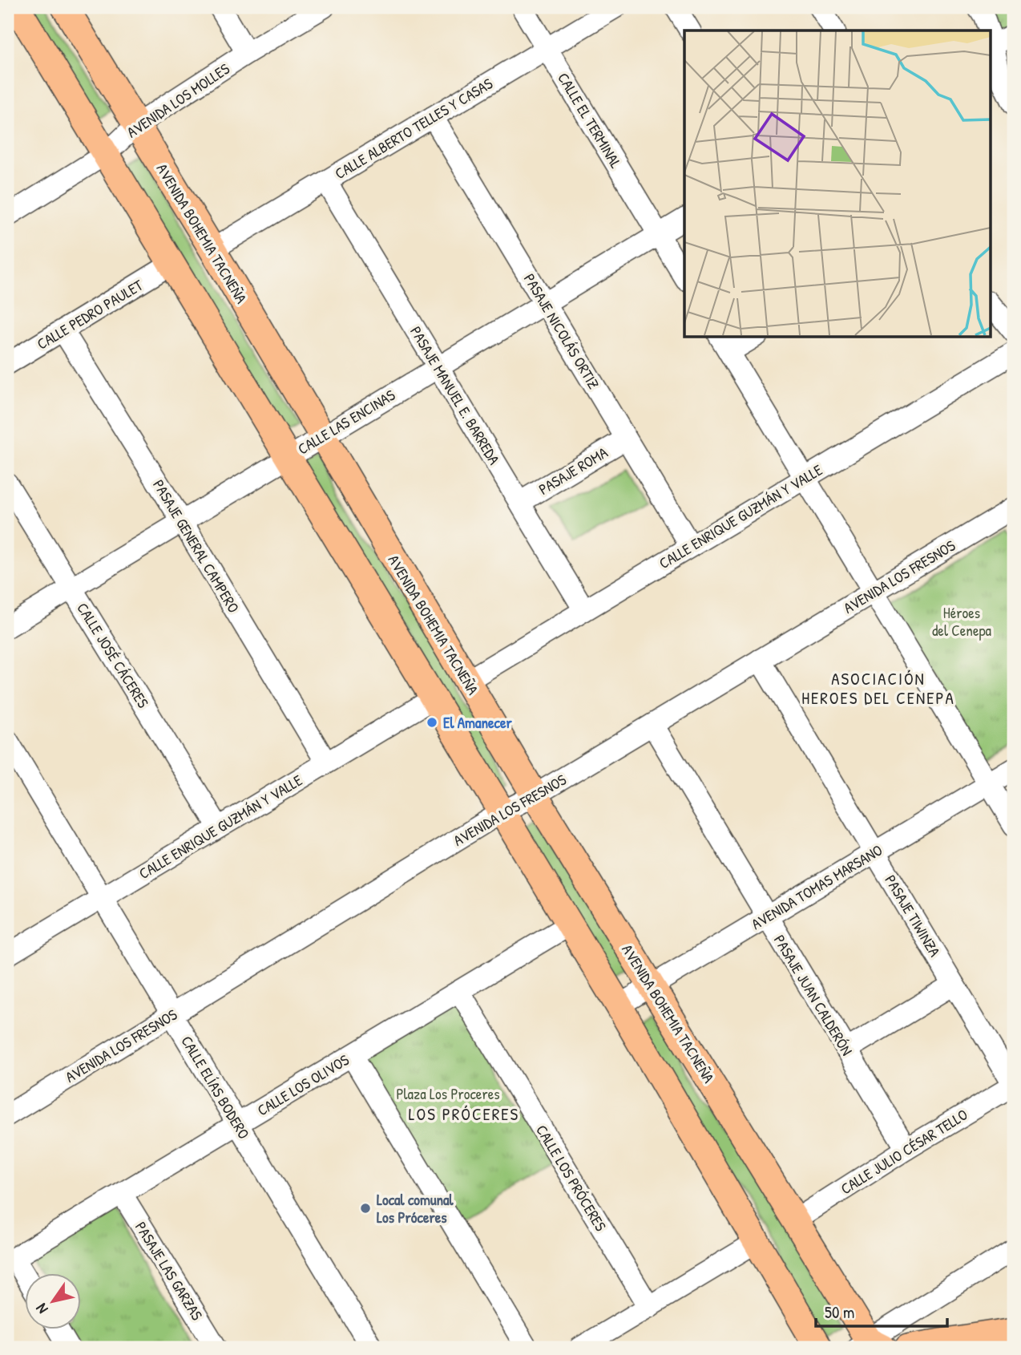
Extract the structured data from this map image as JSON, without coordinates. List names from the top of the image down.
{
  "streets": {
    "main road": ["AVENIDA BOHEMIA TACNEÑA"],
    "street": [
      "AVENIDA LOS MOLLES",
      "CALLE EL TERMINAL",
      "CALLE ALBERTO TELLES Y CASAS",
      "CALLE PEDRO PAULET",
      "PASAJE NICOLÁS ORTIZ",
      "PASAJE MANUEL E. BARREDA",
      "CALLE LAS ENCINAS",
      "PASAJE ROMA",
      "CALLE ENRIQUE GUZMÁN Y VALLE",
      "PASAJE GENERAL CAMPERO",
      "AVENIDA LOS FRESNOS",
      "CALLE JOSÉ CÁCERES",
      "AVENIDA TOMAS MARSANO",
      "PASAJE TIWINZA",
      "PASAJE JUAN CALDERÓN",
      "CALLE LOS OLIVOS",
      "CALLE ELÍAS BODERO",
      "CALLE JULIO CÉSAR TELLO",
      "CALLE LOS PRÓCERES",
      "PASAJE LAS GARZAS"
    ]
  },
  "crossings": [
    ["AVENIDA LOS MOLLES", "AVENIDA BOHEMIA TACNEÑA"],
    ["CALLE EL TERMINAL", "CALLE ALBERTO TELLES Y CASAS"],
    ["CALLE EL TERMINAL", "CALLE LAS ENCINAS"],
    ["CALLE ALBERTO TELLES Y CASAS", "AVENIDA BOHEMIA TACNEÑA"],
    ["CALLE ALBERTO TELLES Y CASAS", "PASAJE NICOLÁS ORTIZ"],
    ["CALLE ALBERTO TELLES Y CASAS", "PASAJE MANUEL E. BARREDA"],
    ["AVENIDA BOHEMIA TACNEÑA", "CALLE LAS ENCINAS"],
    ["AVENIDA BOHEMIA TACNEÑA", "CALLE ENRIQUE GUZMÁN Y VALLE"],
    ["AVENIDA BOHEMIA TACNEÑA", "AVENIDA LOS FRESNOS"],
    ["AVENIDA BOHEMIA TACNEÑA", "AVENIDA TOMAS MARSANO"],
    ["AVENIDA BOHEMIA TACNEÑA", "CALLE JULIO CÉSAR TELLO"],
    ["CALLE PEDRO PAULET", "PASAJE GENERAL CAMPERO"],
    ["PASAJE NICOLÁS ORTIZ", "CALLE LAS ENCINAS"],
    ["PASAJE NICOLÁS ORTIZ", "PASAJE ROMA"],
    ["PASAJE NICOLÁS ORTIZ", "CALLE ENRIQUE GUZMÁN Y VALLE"],
    ["PASAJE MANUEL E. BARREDA", "CALLE LAS ENCINAS"],
    ["PASAJE MANUEL E. BARREDA", "PASAJE ROMA"],
    ["PASAJE MANUEL E. BARREDA", "CALLE ENRIQUE GUZMÁN Y VALLE"],
    ["CALLE LAS ENCINAS", "PASAJE GENERAL CAMPERO"],
    ["CALLE LAS ENCINAS", "CALLE JOSÉ CÁCERES"],
    ["CALLE ENRIQUE GUZMÁN Y VALLE", "PASAJE GENERAL CAMPERO"],
    ["CALLE ENRIQUE GUZMÁN Y VALLE", "CALLE JOSÉ CÁCERES"],
    ["CALLE ENRIQUE GUZMÁN Y VALLE", "CALLE ELÍAS BODERO"],
    ["AVENIDA LOS FRESNOS", "PASAJE TIWINZA"],
    ["AVENIDA LOS FRESNOS", "PASAJE JUAN CALDERÓN"],
    ["AVENIDA LOS FRESNOS", "CALLE ELÍAS BODERO"],
    ["AVENIDA TOMAS MARSANO", "PASAJE TIWINZA"],
    ["AVENIDA TOMAS MARSANO", "PASAJE JUAN CALDERÓN"],
    ["PASAJE TIWINZA", "CALLE JULIO CÉSAR TELLO"],
    ["PASAJE JUAN CALDERÓN", "CALLE JULIO CÉSAR TELLO"],
    ["CALLE LOS OLIVOS", "CALLE ELÍAS BODERO"],
    ["CALLE LOS OLIVOS", "CALLE LOS PRÓCERES"],
    ["CALLE LOS OLIVOS", "PASAJE LAS GARZAS"]
  ],
  "districts": ["ASOCIACIÓN HEROES DEL CENEPA", "LOS PRÓCERES"],
  "parks": ["Héroes del Cenepa", "Plaza Los Proceres"],
  "places": ["El Amanecer", "Local comunal Los Próceres"],
  "scale_bar": "50 m",
  "north": "bottom left"
}
